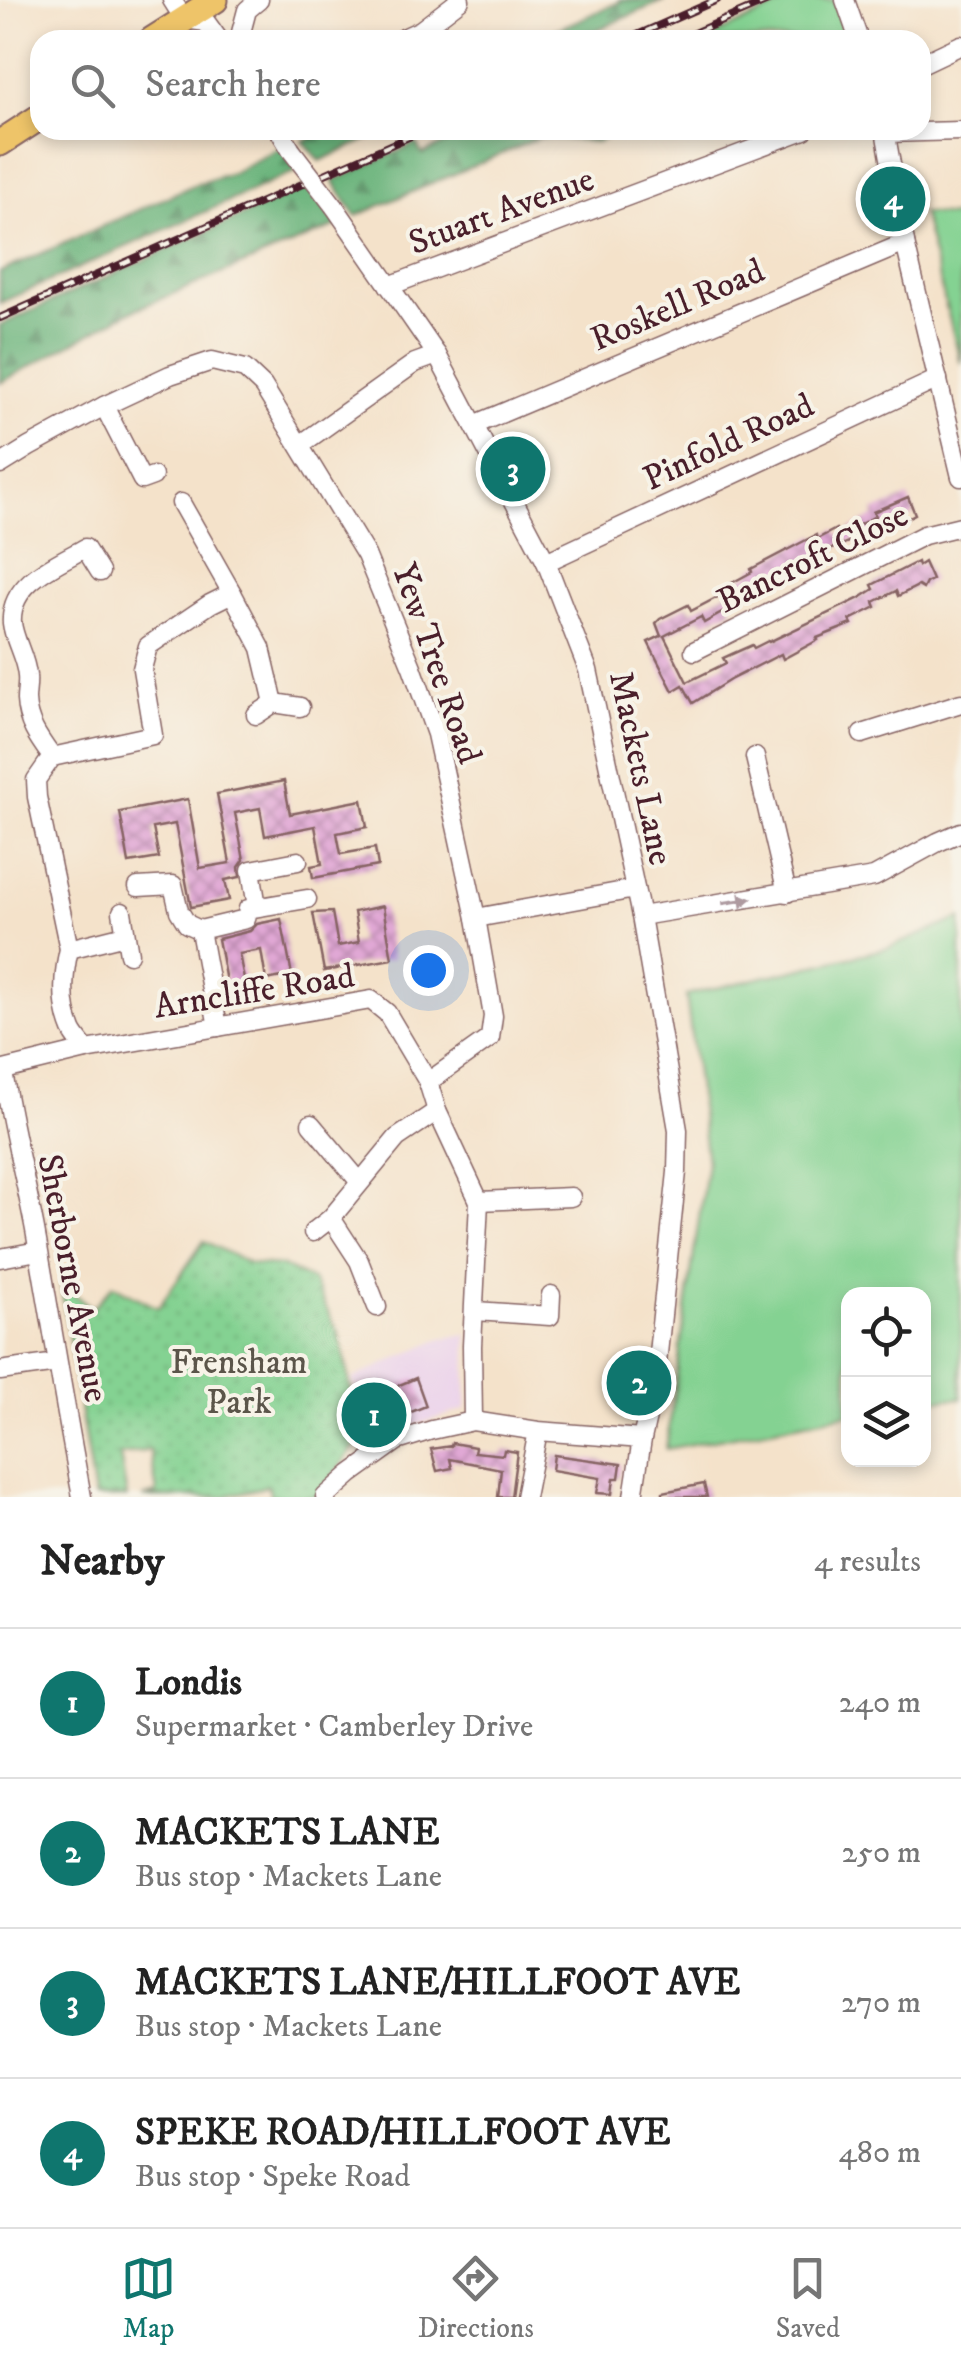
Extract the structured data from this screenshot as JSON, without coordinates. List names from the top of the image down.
{
  "streets": {
    "street": [
      "Stuart Avenue",
      "Roskell Road",
      "Pinfold Road",
      "Bancroft Close",
      "Yew Tree Road",
      "Mackets Lane",
      "Arncliffe Road",
      "Sherborne Avenue"
    ]
  },
  "crossings": [
    ["Stuart Avenue", "Mackets Lane"],
    ["Roskell Road", "Mackets Lane"],
    ["Pinfold Road", "Mackets Lane"],
    ["Yew Tree Road", "Arncliffe Road"],
    ["Arncliffe Road", "Sherborne Avenue"]
  ],
  "parks": ["Frensham Park"],
  "page": {
    "search": "Search here",
    "pins": [
      "4",
      "3",
      "2",
      "1"
    ],
    "heading": ["Nearby", "4 results"],
    "list": [
      {
        "mark": "1",
        "name": "Londis",
        "note": "Supermarket · Camberley Drive",
        "value": "240 m"
      },
      {
        "mark": "2",
        "name": "MACKETS LANE",
        "note": "Bus stop · Mackets Lane",
        "value": "250 m"
      },
      {
        "mark": "3",
        "name": "MACKETS LANE/HILLFOOT AVE",
        "note": "Bus stop · Mackets Lane",
        "value": "270 m"
      },
      {
        "mark": "4",
        "name": "SPEKE ROAD/HILLFOOT AVE",
        "note": "Bus stop · Speke Road",
        "value": "480 m"
      }
    ],
    "nav": ["Map", "Directions", "Saved"]
  }
}
